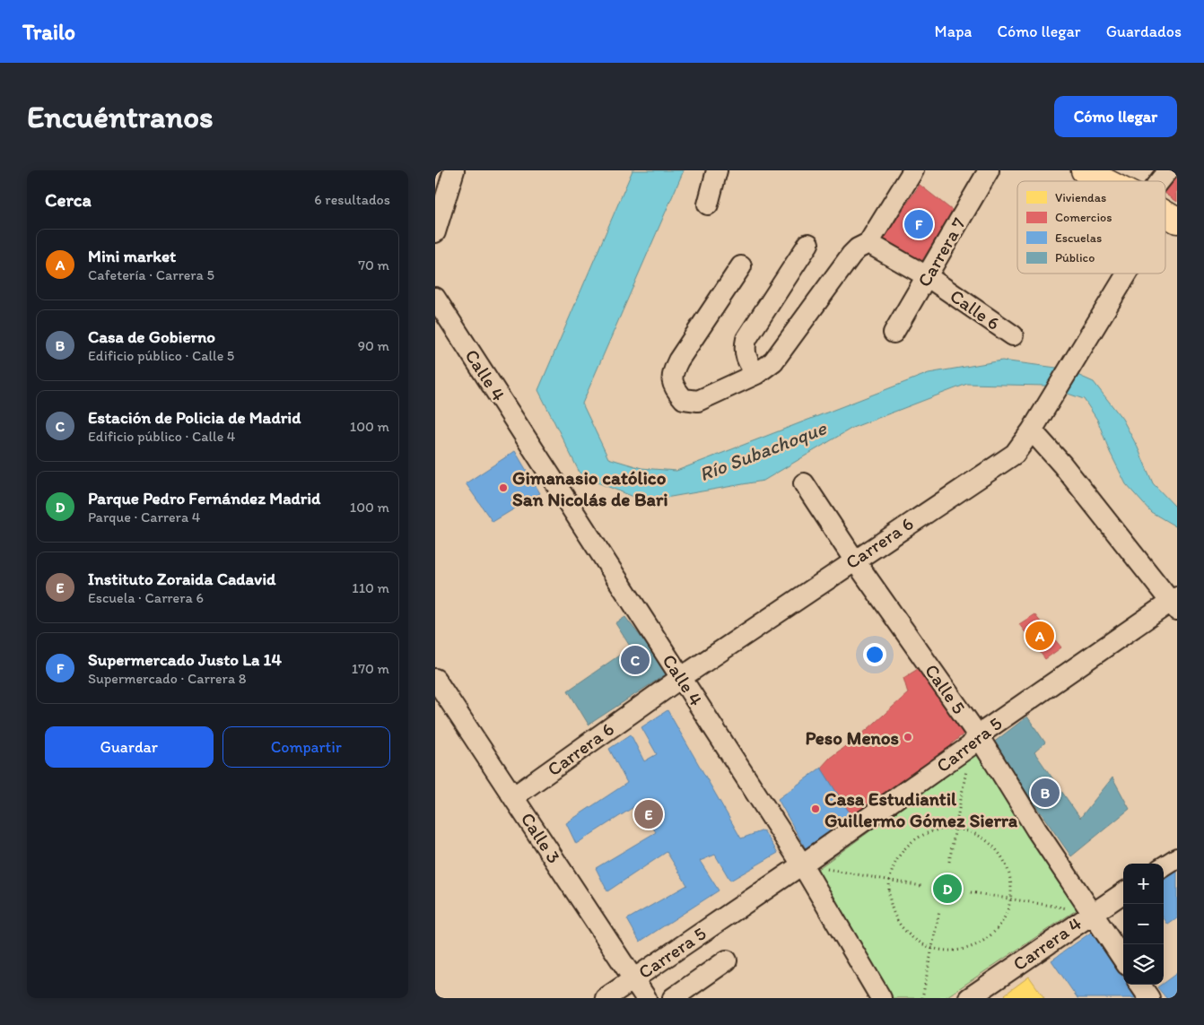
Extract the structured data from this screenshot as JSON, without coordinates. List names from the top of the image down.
{
  "streets": {
    "street": [
      "Carrera 7",
      "Calle 6",
      "Calle 4",
      "Carrera 6",
      "Calle 5",
      "Carrera 5",
      "Calle 3",
      "Carrera 4"
    ]
  },
  "crossings": [
    ["Carrera 7", "Calle 6"],
    ["Calle 4", "Carrera 6"],
    ["Calle 4", "Carrera 5"],
    ["Carrera 6", "Calle 5"],
    ["Carrera 6", "Calle 3"],
    ["Calle 5", "Carrera 5"],
    ["Calle 5", "Carrera 4"],
    ["Carrera 5", "Calle 3"]
  ],
  "water": ["Río Subachoque"],
  "places": ["Gimanasio católico San Nicolás de Bari", "Peso Menos", "Casa Estudiantil Guillermo Gómez Sierra"],
  "legend": [
    "Viviendas",
    "Comercios",
    "Escuelas",
    "Público"
  ],
  "page": {
    "header": "Trailo",
    "nav": ["Mapa", "Cómo llegar", "Guardados"],
    "buttons": [
      "Cómo llegar",
      ["Guardar", "Compartir"]
    ],
    "title": "Encuéntranos",
    "heading": ["Cerca", "6 resultados"],
    "pins": [
      "F",
      "A",
      "C",
      "B",
      "E",
      "D"
    ],
    "list": [
      {
        "mark": "A",
        "name": "Mini market",
        "note": "Cafetería · Carrera 5",
        "value": "70 m"
      },
      {
        "mark": "B",
        "name": "Casa de Gobierno",
        "note": "Edificio público · Calle 5",
        "value": "90 m"
      },
      {
        "mark": "C",
        "name": "Estación de Policia de Madrid",
        "note": "Edificio público · Calle 4",
        "value": "100 m"
      },
      {
        "mark": "D",
        "name": "Parque Pedro Fernández Madrid",
        "note": "Parque · Carrera 4",
        "value": "100 m"
      },
      {
        "mark": "E",
        "name": "Instituto Zoraida Cadavid",
        "note": "Escuela · Carrera 6",
        "value": "110 m"
      },
      {
        "mark": "F",
        "name": "Supermercado Justo La 14",
        "note": "Supermercado · Carrera 8",
        "value": "170 m"
      }
    ],
    "map_buttons": ["+", "−"]
  }
}
